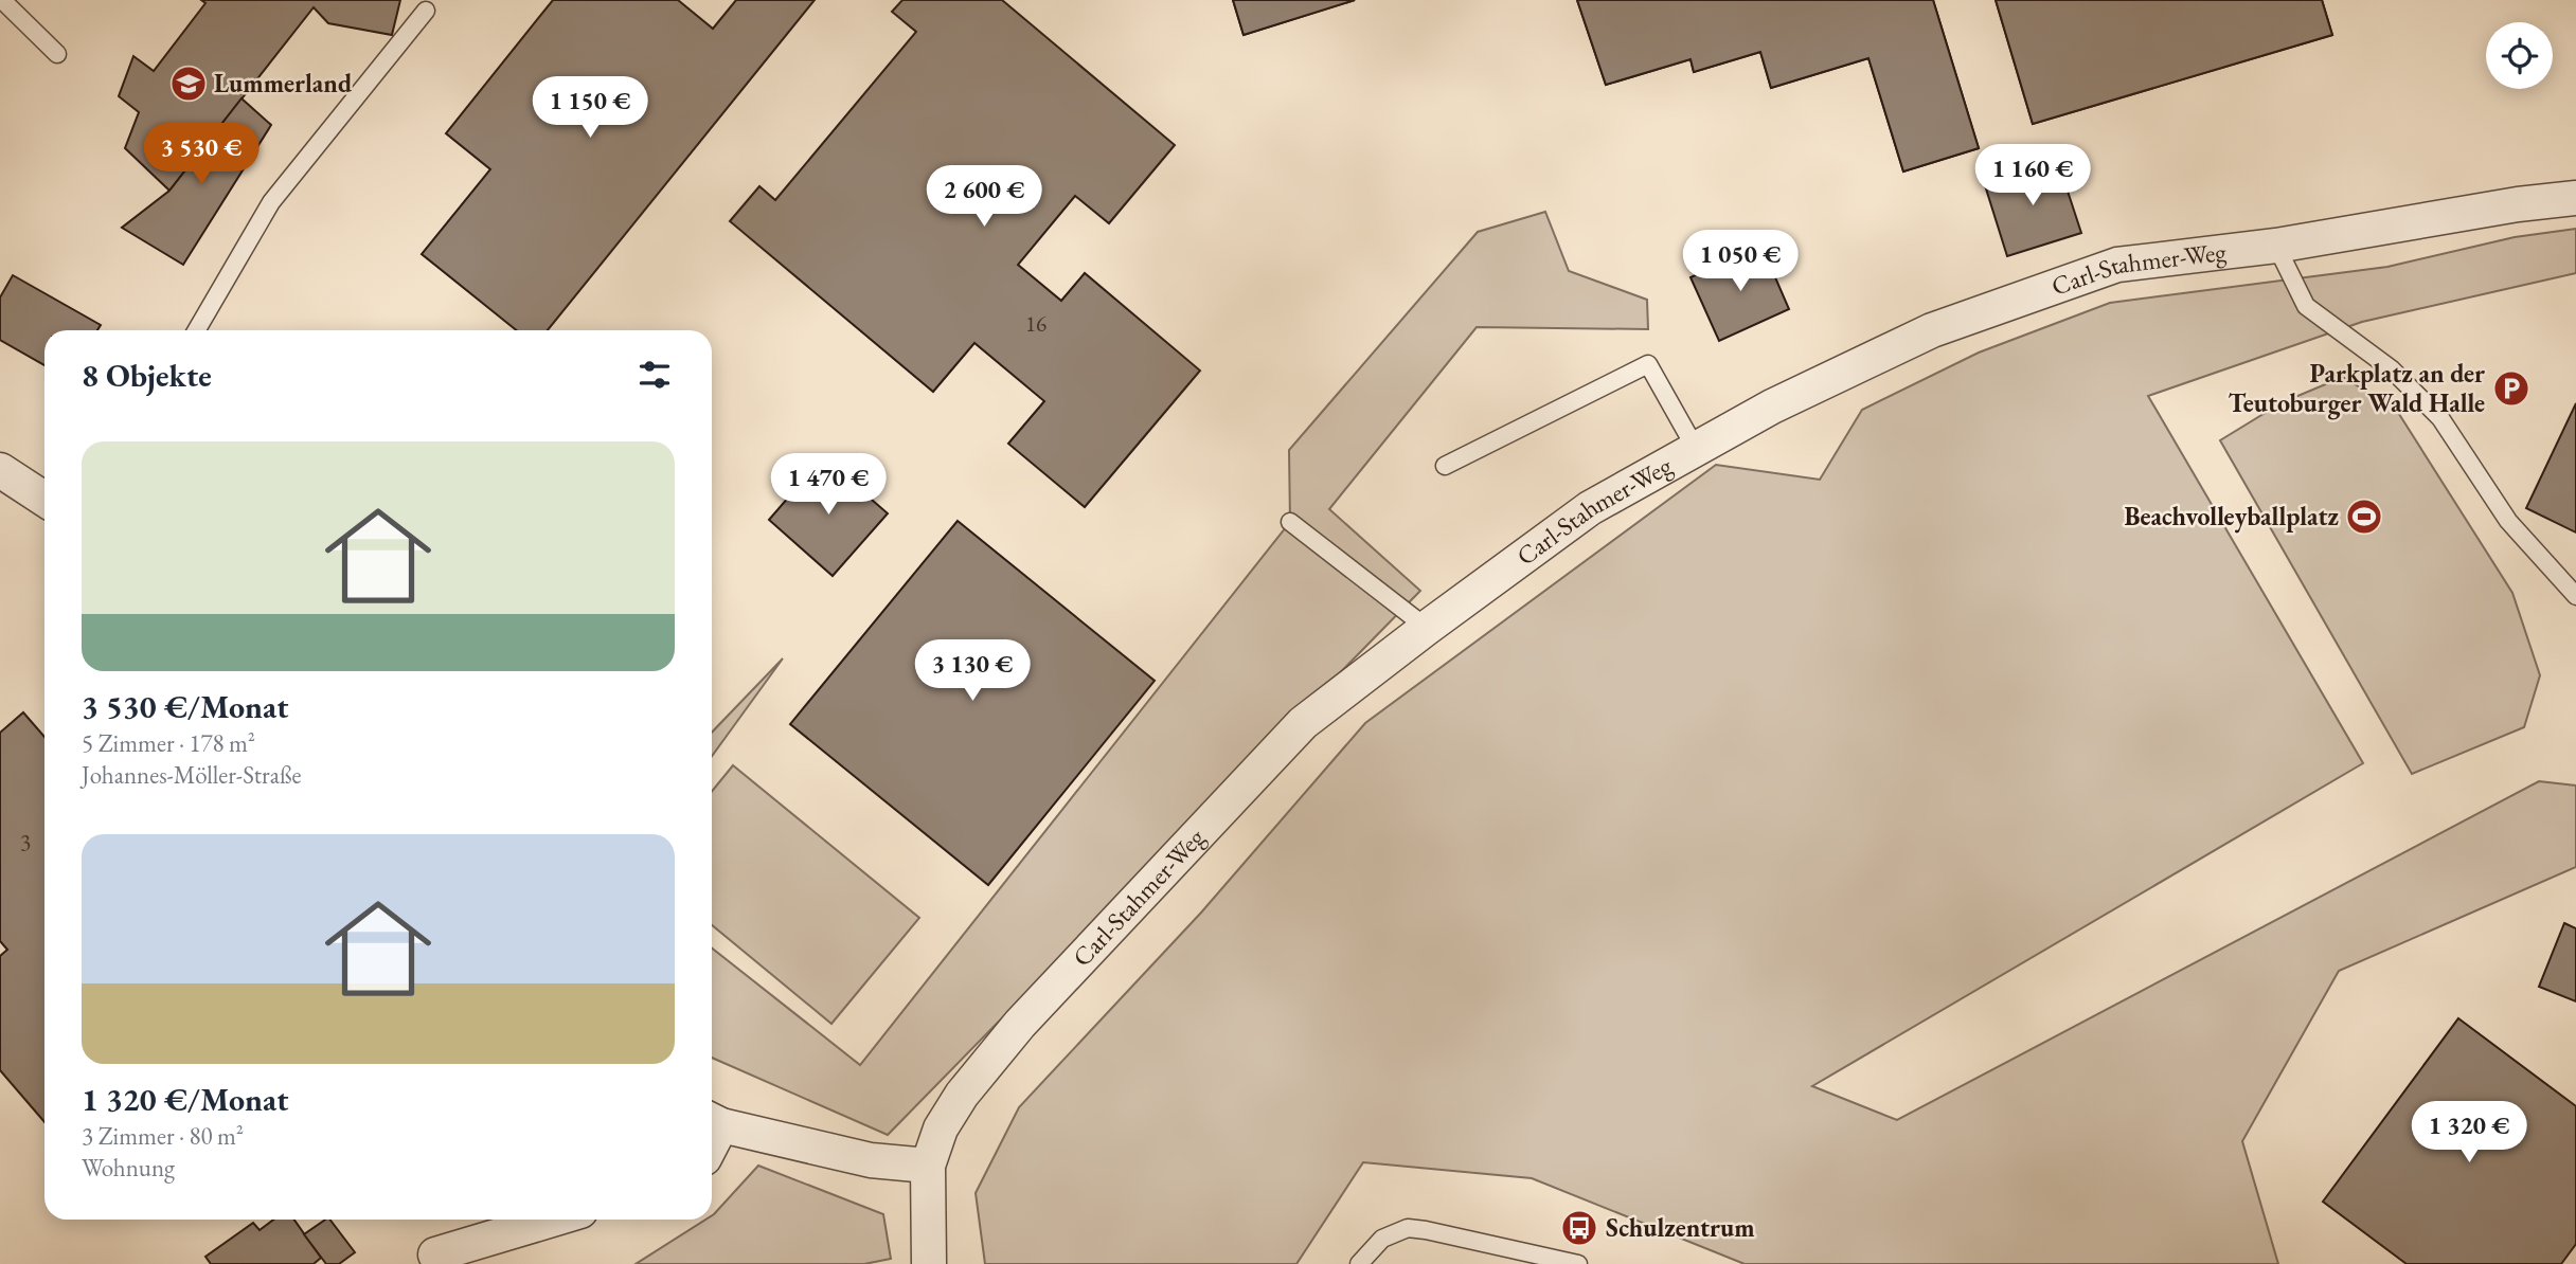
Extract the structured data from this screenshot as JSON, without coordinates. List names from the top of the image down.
{
  "streets": {
    "street": ["Carl-Stahmer-Weg"]
  },
  "places": {
    "school or university": ["Lummerland"],
    "parking": ["Parkplatz an der Teutoburger Wald Halle"],
    "sports": ["Beachvolleyballplatz"],
    "bus stop": ["Schulzentrum"]
  },
  "house_numbers": ["16", "3"],
  "page": {
    "price": [
      "1 150 €",
      "3 530 €",
      "1 160 €",
      "2 600 €",
      "1 050 €",
      "1 470 €",
      "3 130 €",
      "1 320 €"
    ],
    "heading": "8 Objekte",
    "list": [
      {
        "name": "3 530 €/Monat",
        "note": "5 Zimmer · 178 m² · Johannes-Möller-Straße"
      },
      {
        "name": "1 320 €/Monat",
        "note": "3 Zimmer · 80 m² · Wohnung"
      }
    ]
  }
}
